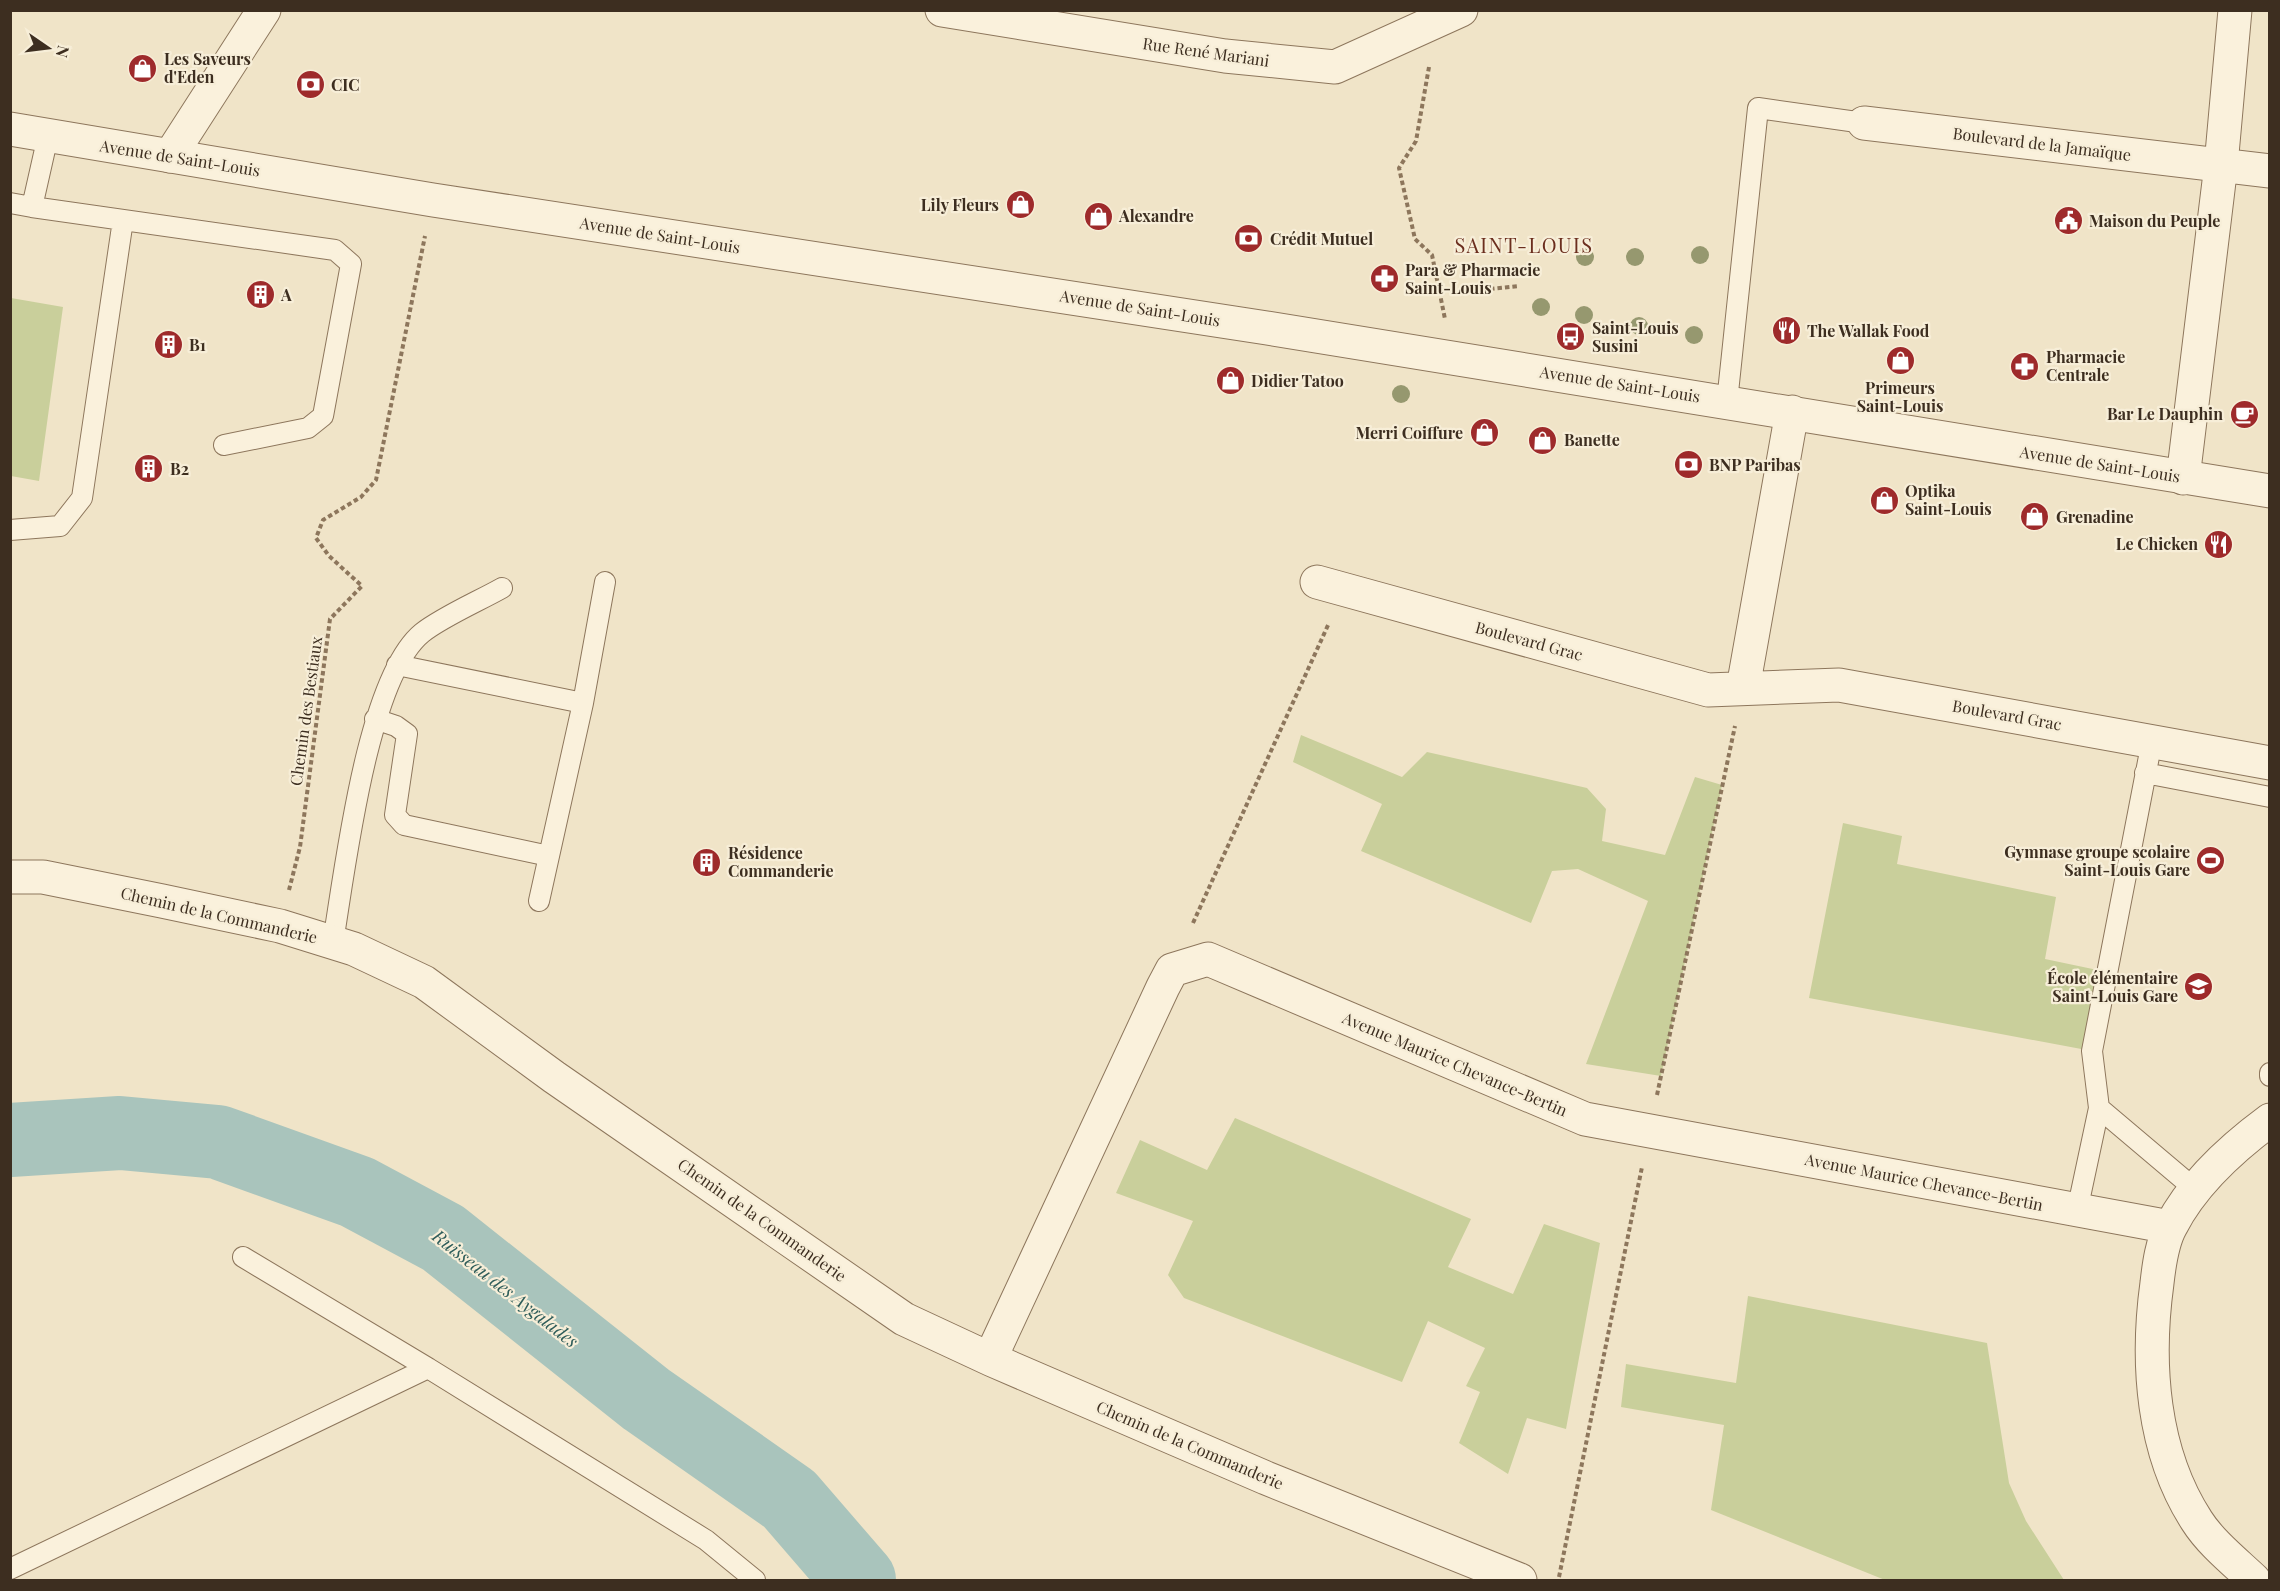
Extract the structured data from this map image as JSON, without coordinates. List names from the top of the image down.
{
  "streets": {
    "street": [
      "Rue René Mariani",
      "Boulevard de la Jamaïque",
      "Avenue de Saint-Louis",
      "Boulevard Grac",
      "Chemin de la Commanderie",
      "Avenue Maurice Chevance-Bertin"
    ],
    "path": ["Chemin des Bestiaux"]
  },
  "crossings": [
    ["Avenue de Saint-Louis", "Chemin des Bestiaux"],
    ["Chemin des Bestiaux", "Chemin de la Commanderie"]
  ],
  "districts": ["SAINT-LOUIS"],
  "water": ["Ruisseau des Aygalades"],
  "places": {
    "shop": [
      "Les Saveurs d'Eden",
      "Lily Fleurs",
      "Alexandre",
      "Primeurs Saint-Louis",
      "Didier Tatoo",
      "Merri Coiffure",
      "Banette",
      "Optika Saint-Louis",
      "Grenadine"
    ],
    "bank": ["CIC", "Crédit Mutuel", "BNP Paribas"],
    "public building": ["Maison du Peuple"],
    "pharmacy": ["Para & Pharmacie Saint-Louis", "Pharmacie Centrale"],
    "building": [
      "A",
      "B1",
      "B2",
      "Résidence Commanderie"
    ],
    "restaurant": ["The Wallak Food", "Le Chicken"],
    "bus stop": ["Saint-Louis Susini"],
    "cafe": ["Bar Le Dauphin"],
    "sports": ["Gymnase groupe scolaire Saint-Louis Gare"],
    "school or university": ["École élémentaire Saint-Louis Gare"]
  },
  "north": "right"
}
